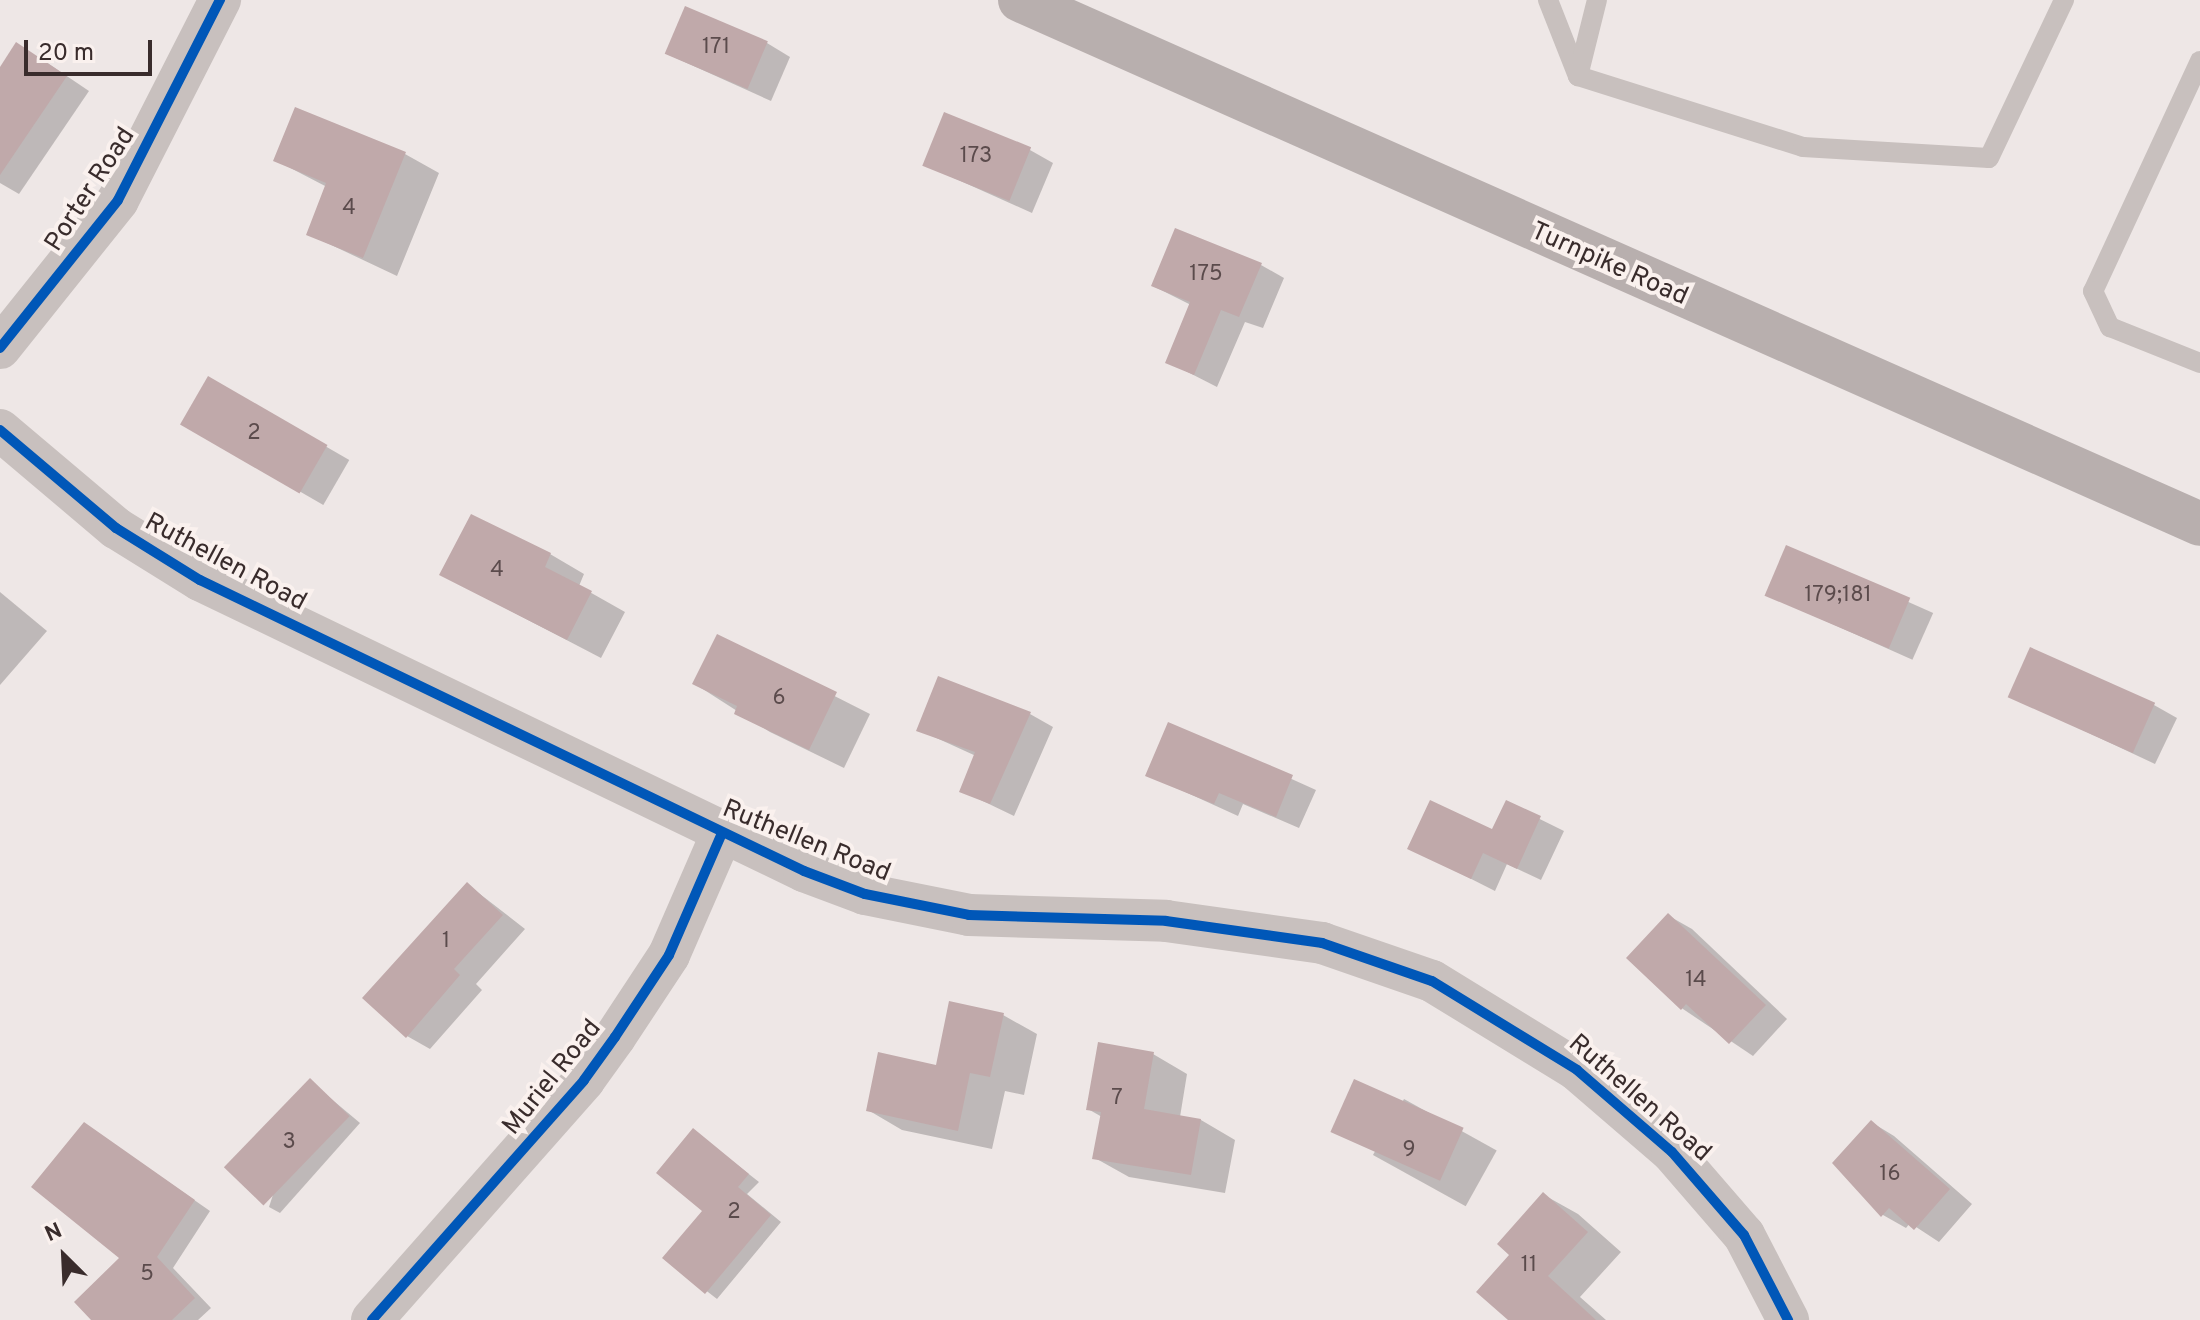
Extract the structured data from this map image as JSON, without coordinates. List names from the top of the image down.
{
  "streets": {
    "main road": ["Turnpike Road"],
    "street": ["Porter Road", "Ruthellen Road", "Muriel Road"]
  },
  "crossings": [
    ["Ruthellen Road", "Muriel Road"]
  ],
  "house_numbers": [
    "171",
    "173",
    "4",
    "175",
    "2",
    "4",
    "179;181",
    "6",
    "1",
    "14",
    "7",
    "3",
    "9",
    "16",
    "2",
    "11",
    "5"
  ],
  "scale_bar": "20 m",
  "north": "top left"
}
